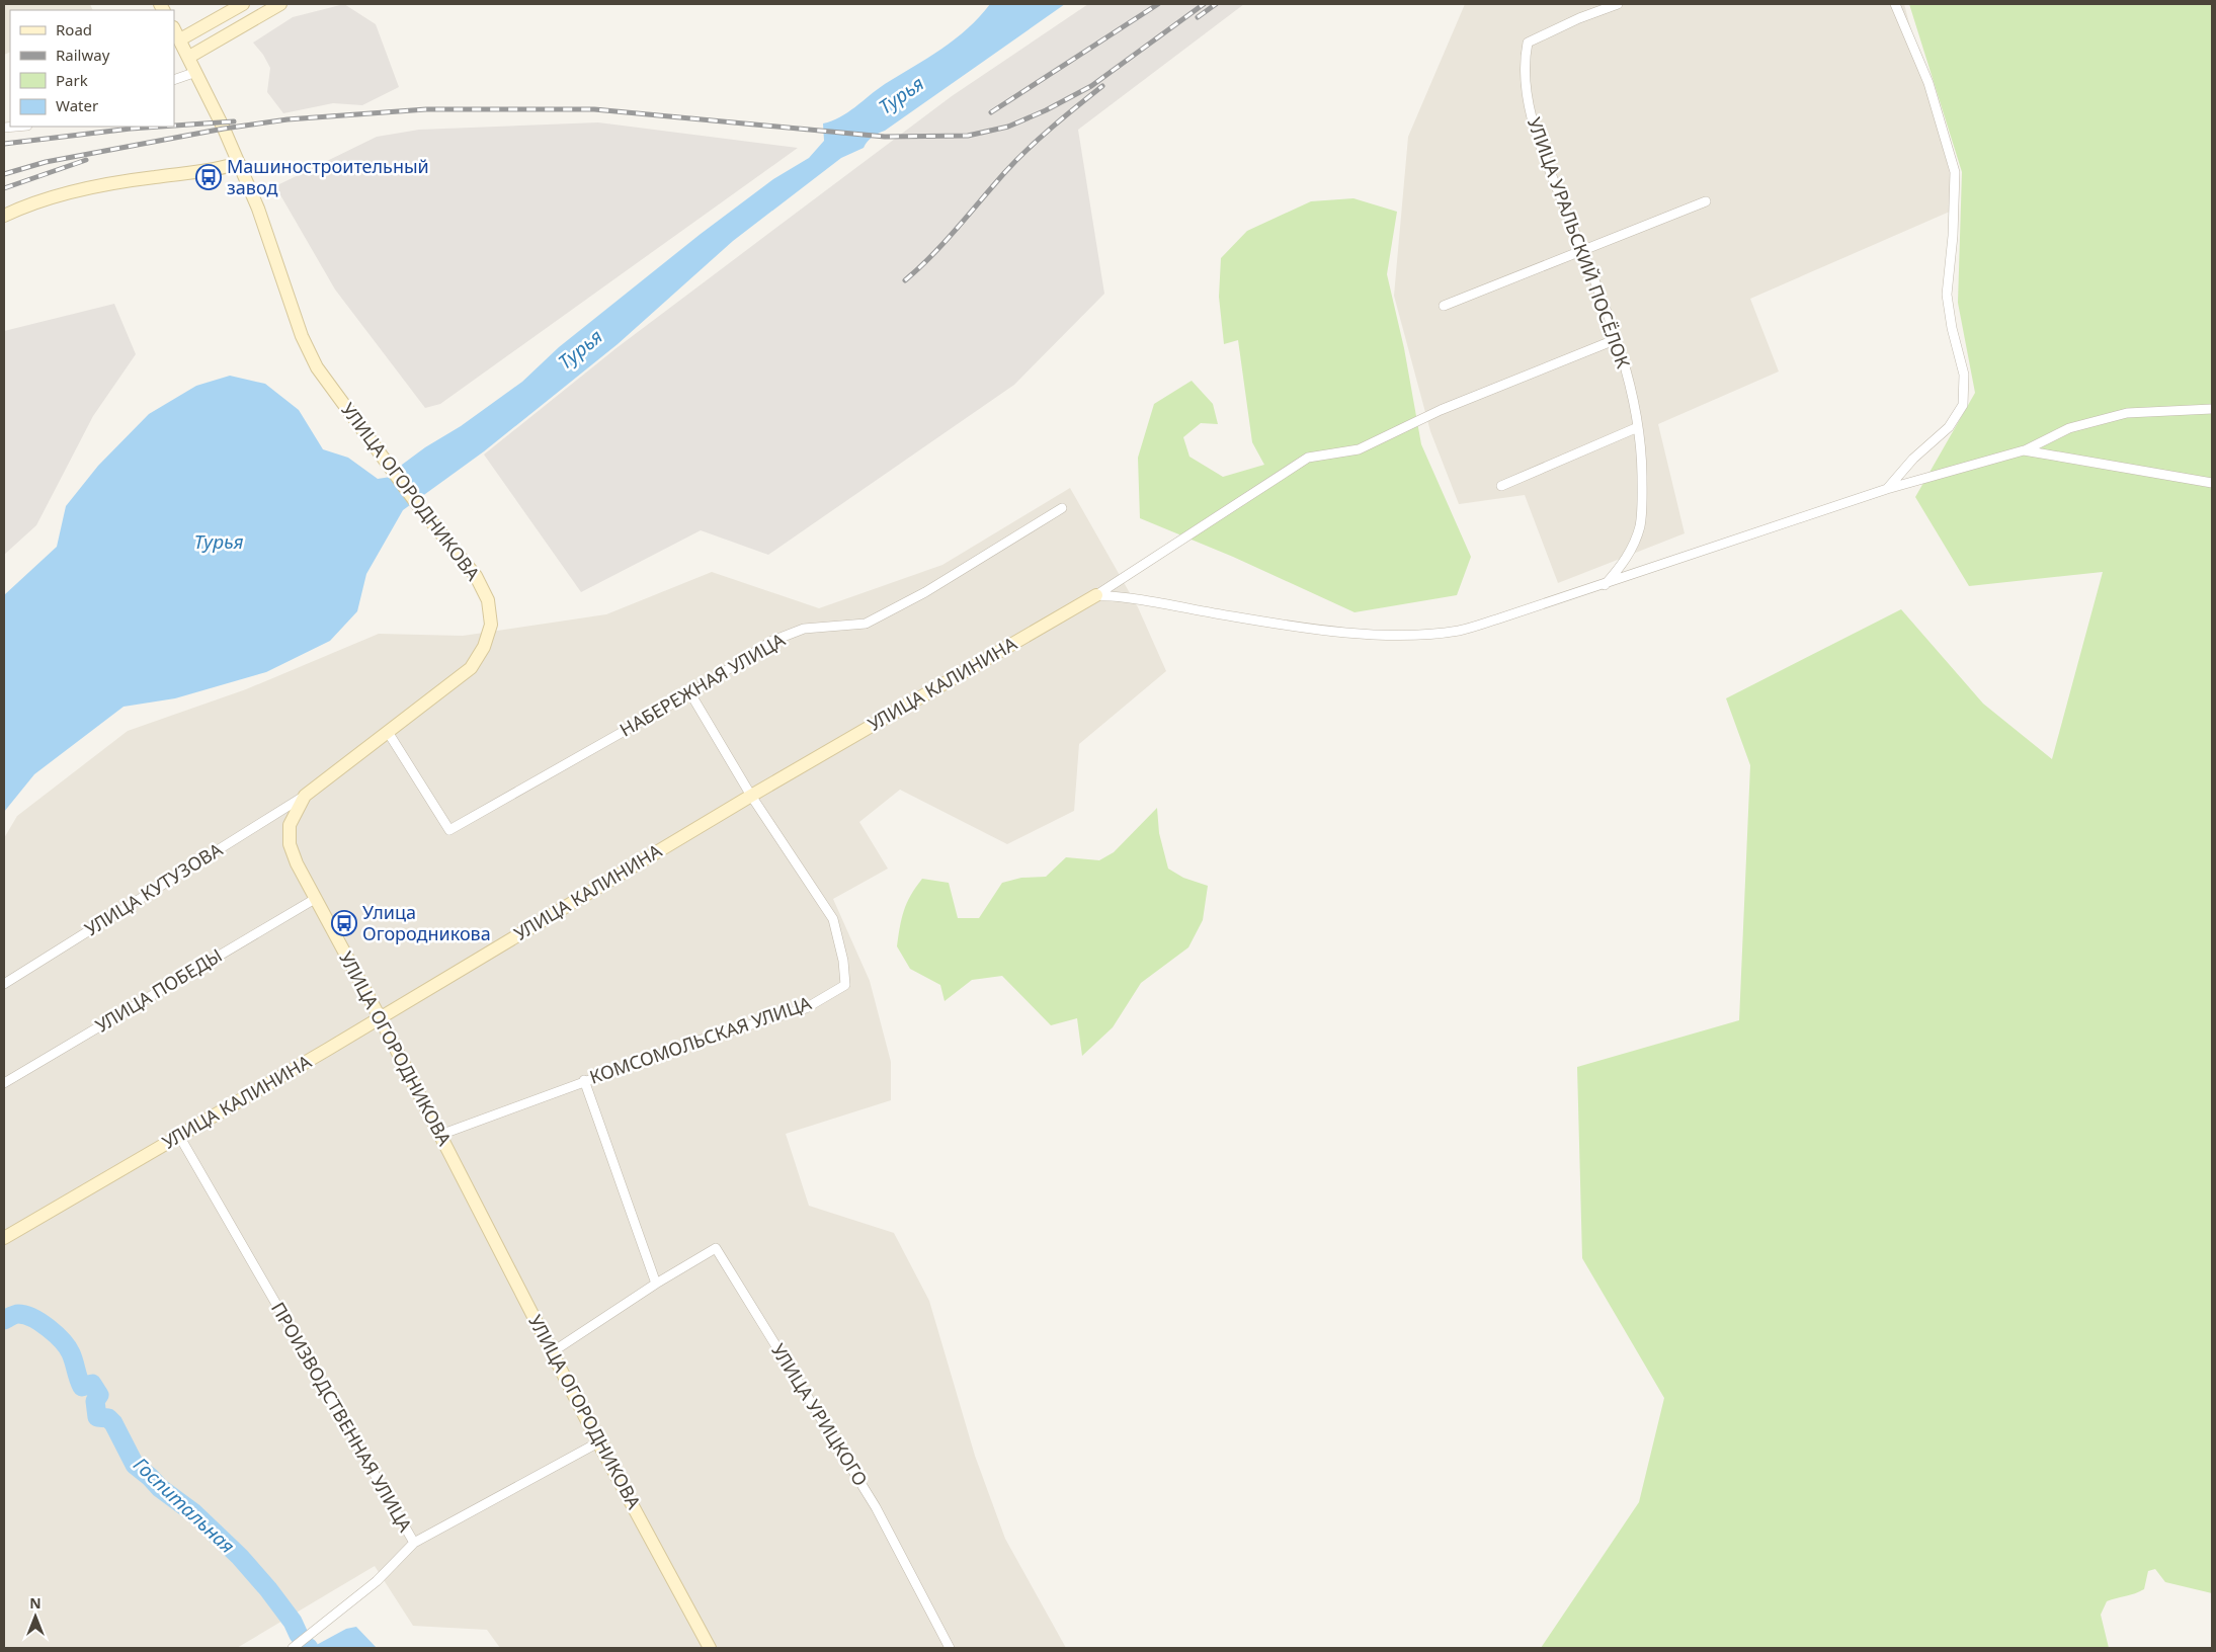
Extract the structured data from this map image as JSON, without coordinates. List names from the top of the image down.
{
  "streets": {
    "street": [
      "УЛИЦА УРАЛЬСКИЙ ПОСЁЛОК",
      "УЛИЦА ОГОРОДНИКОВА",
      "УЛИЦА КАЛИНИНА",
      "НАБЕРЕЖНАЯ УЛИЦА",
      "УЛИЦА КУТУЗОВА",
      "УЛИЦА ПОБЕДЫ",
      "КОМСОМОЛЬСКАЯ УЛИЦА",
      "УЛИЦА УРИЦКОГО",
      "ПРОИЗВОДСТВЕННАЯ УЛИЦА"
    ]
  },
  "crossings": [
    ["УЛИЦА ОГОРОДНИКОВА", "УЛИЦА КАЛИНИНА"],
    ["УЛИЦА ОГОРОДНИКОВА", "НАБЕРЕЖНАЯ УЛИЦА"],
    ["УЛИЦА ОГОРОДНИКОВА", "УЛИЦА КУТУЗОВА"],
    ["УЛИЦА ОГОРОДНИКОВА", "УЛИЦА ПОБЕДЫ"],
    ["УЛИЦА ОГОРОДНИКОВА", "КОМСОМОЛЬСКАЯ УЛИЦА"],
    ["УЛИЦА ОГОРОДНИКОВА", "УЛИЦА УРИЦКОГО"],
    ["УЛИЦА ОГОРОДНИКОВА", "ПРОИЗВОДСТВЕННАЯ УЛИЦА"],
    ["УЛИЦА КАЛИНИНА", "КОМСОМОЛЬСКАЯ УЛИЦА"],
    ["УЛИЦА КАЛИНИНА", "ПРОИЗВОДСТВЕННАЯ УЛИЦА"],
    ["НАБЕРЕЖНАЯ УЛИЦА", "КОМСОМОЛЬСКАЯ УЛИЦА"]
  ],
  "water": ["Турья", "Госпитальная"],
  "places": {
    "bus stop": ["Машиностроительный завод", "Улица Огородникова"]
  },
  "legend": [
    "Road",
    "Railway",
    "Park",
    "Water"
  ],
  "north": "top"
}
